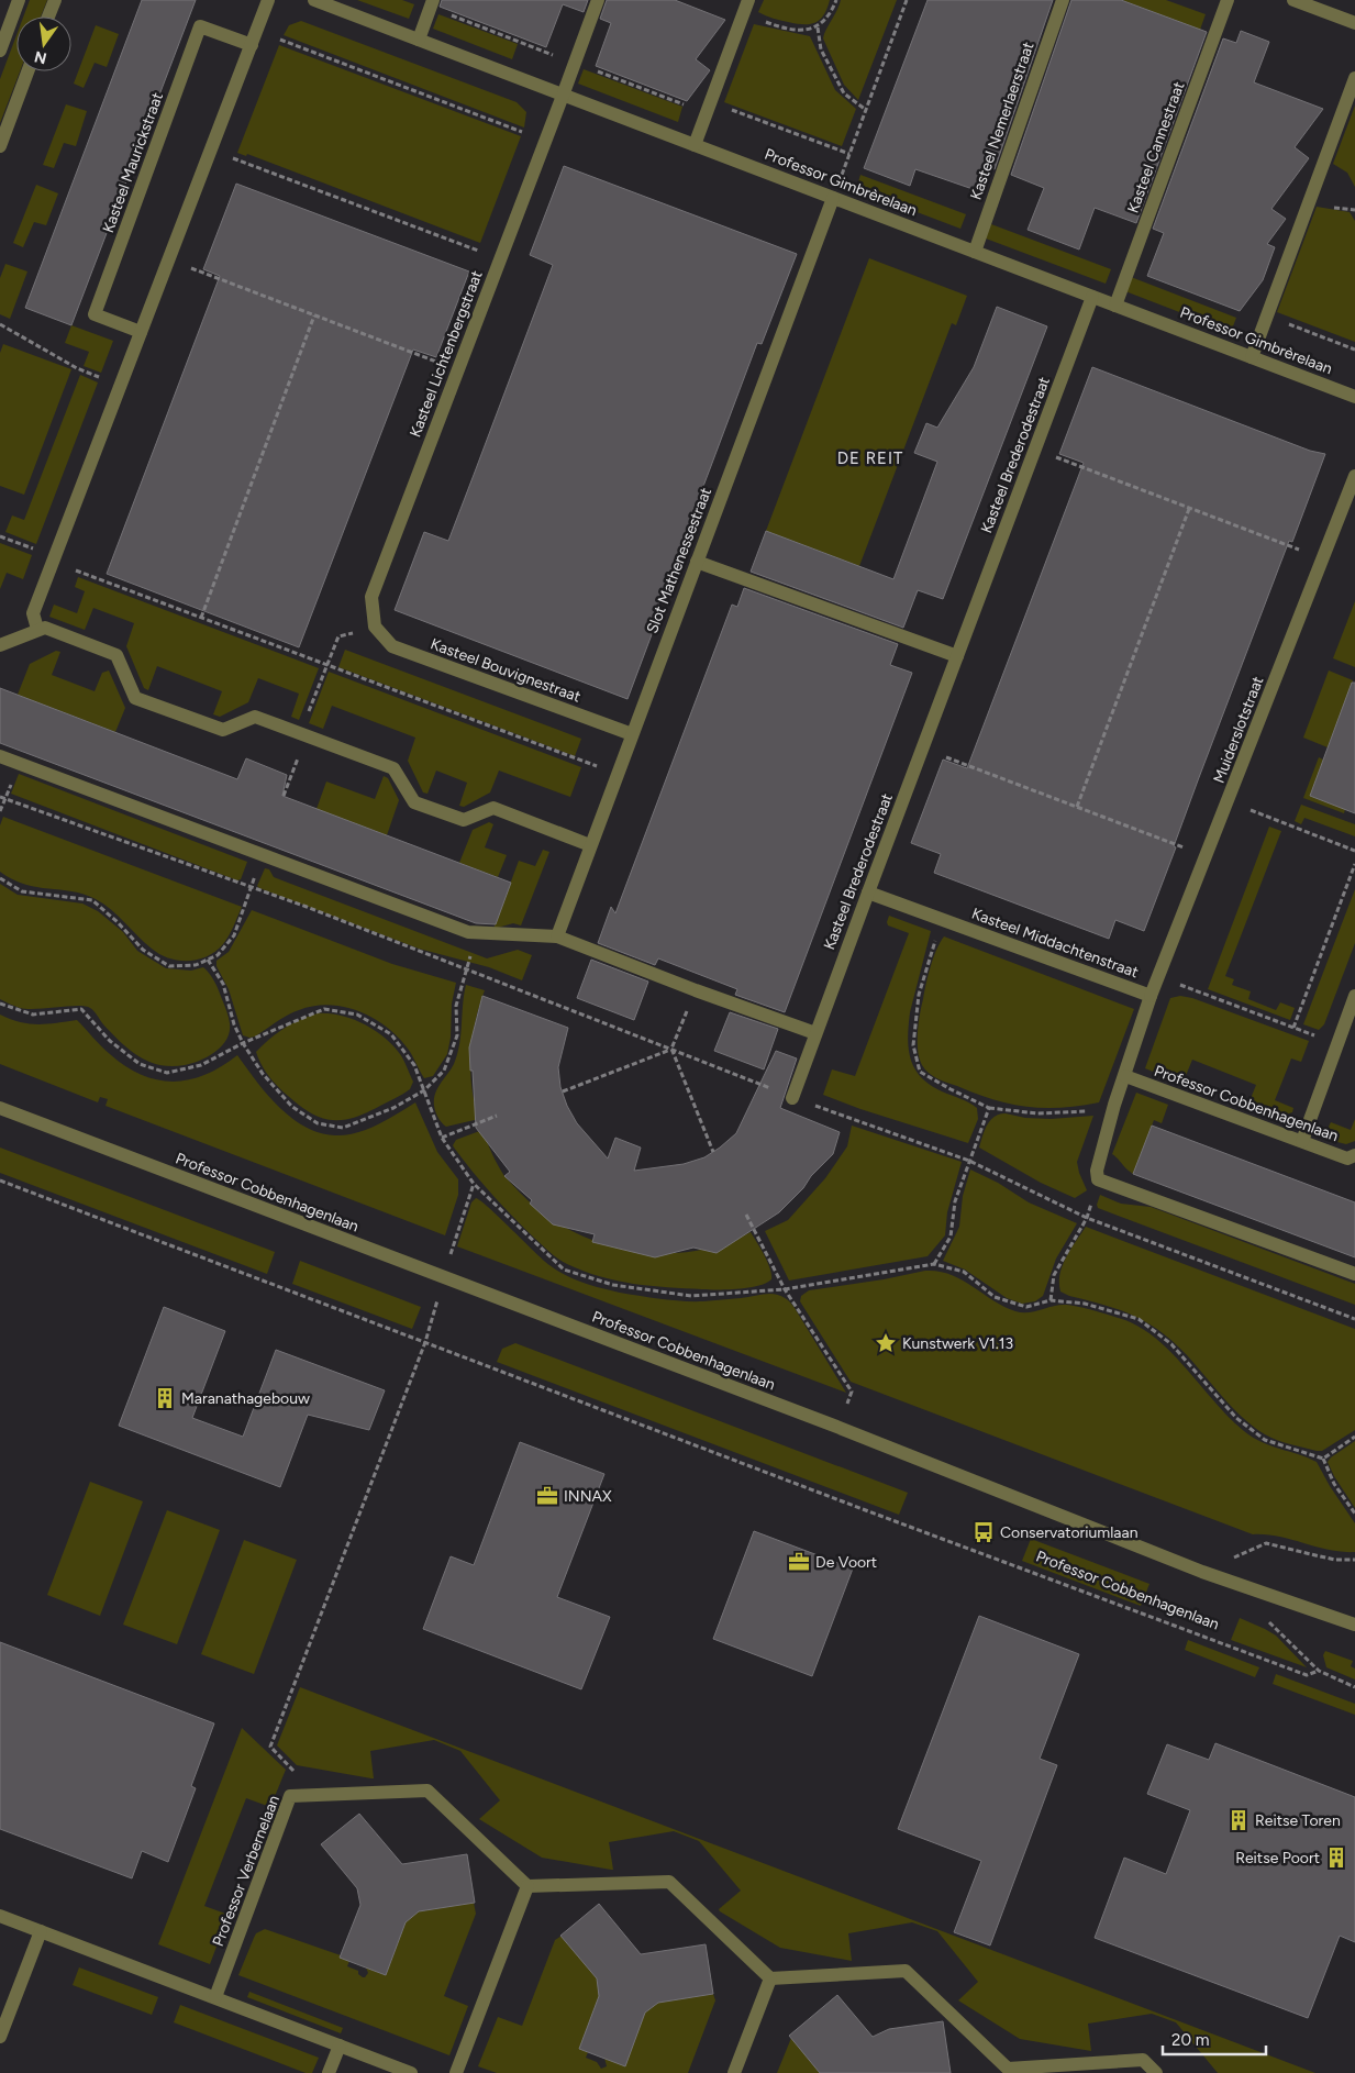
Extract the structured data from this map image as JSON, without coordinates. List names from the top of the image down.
{
  "streets": {
    "street": [
      "Kasteel Nemerlaerstraat",
      "Kasteel Cannestraat",
      "Kasteel Maurickstraat",
      "Professor Gimbrèrelaan",
      "Kasteel Lichtenbergstraat",
      "Kasteel Brederodestraat",
      "Slot Mathenessestraat",
      "Kasteel Bouvignestraat",
      "Muiderslotstraat",
      "Kasteel Middachtenstraat",
      "Professor Cobbenhagenlaan",
      "Professor Verbernelaan"
    ]
  },
  "crossings": [
    ["Kasteel Nemerlaerstraat", "Professor Gimbrèrelaan"],
    ["Kasteel Cannestraat", "Professor Gimbrèrelaan"],
    ["Professor Gimbrèrelaan", "Kasteel Lichtenbergstraat"],
    ["Professor Gimbrèrelaan", "Kasteel Brederodestraat"],
    ["Professor Gimbrèrelaan", "Slot Mathenessestraat"],
    ["Kasteel Lichtenbergstraat", "Kasteel Bouvignestraat"],
    ["Kasteel Brederodestraat", "Kasteel Middachtenstraat"],
    ["Slot Mathenessestraat", "Kasteel Bouvignestraat"],
    ["Muiderslotstraat", "Kasteel Middachtenstraat"],
    ["Kasteel Middachtenstraat", "Professor Cobbenhagenlaan"]
  ],
  "districts": ["DE REIT"],
  "places": {
    "place": ["Kunstwerk V1.13"],
    "building": ["Maranathagebouw", "Reitse Toren", "Reitse Poort"],
    "office": ["INNAX", "De Voort"],
    "bus stop": ["Conservatoriumlaan"]
  },
  "scale_bar": "20 m",
  "north": "bottom"
}
